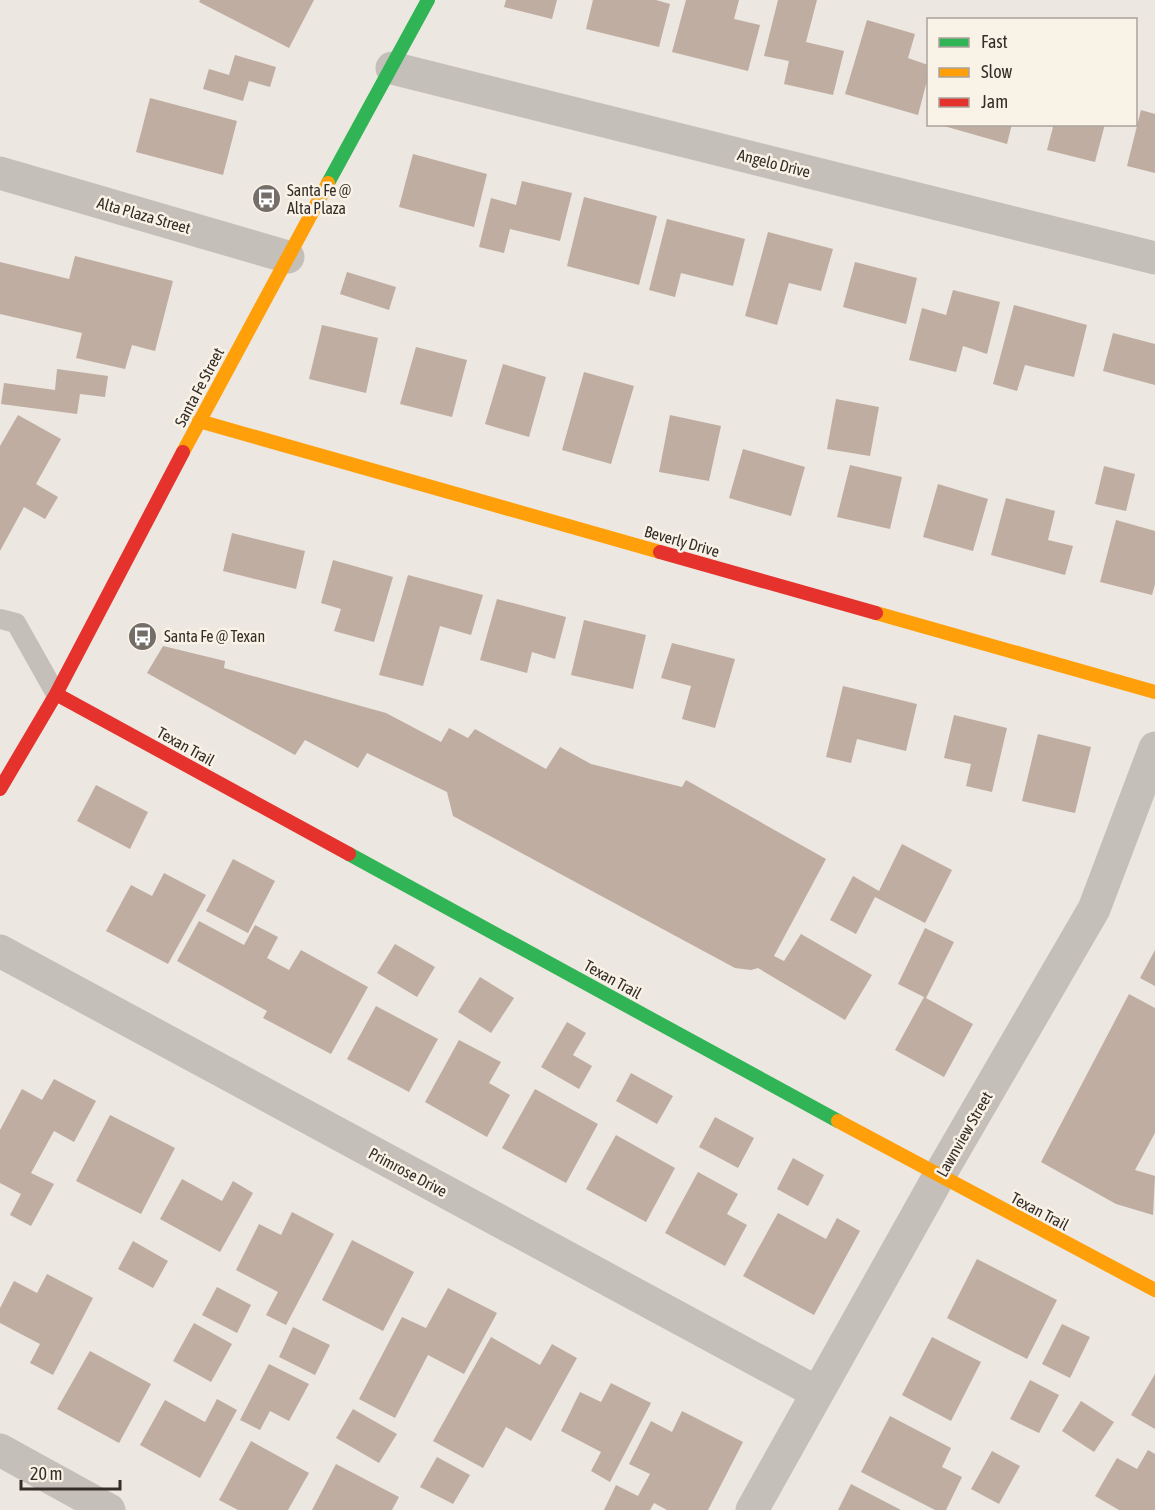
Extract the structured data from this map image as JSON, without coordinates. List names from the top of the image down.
{
  "streets": {
    "street": [
      "Angelo Drive",
      "Alta Plaza Street",
      "Santa Fe Street",
      "Beverly Drive",
      "Texan Trail",
      "Lawnview Street",
      "Primrose Drive"
    ]
  },
  "crossings": [
    ["Angelo Drive", "Santa Fe Street"],
    ["Alta Plaza Street", "Santa Fe Street"],
    ["Santa Fe Street", "Beverly Drive"],
    ["Santa Fe Street", "Texan Trail"],
    ["Texan Trail", "Lawnview Street"],
    ["Lawnview Street", "Primrose Drive"]
  ],
  "places": {
    "bus stop": ["Santa Fe @ Alta Plaza", "Santa Fe @ Texan"]
  },
  "legend": ["Fast", "Slow", "Jam"],
  "scale_bar": "20 m"
}
